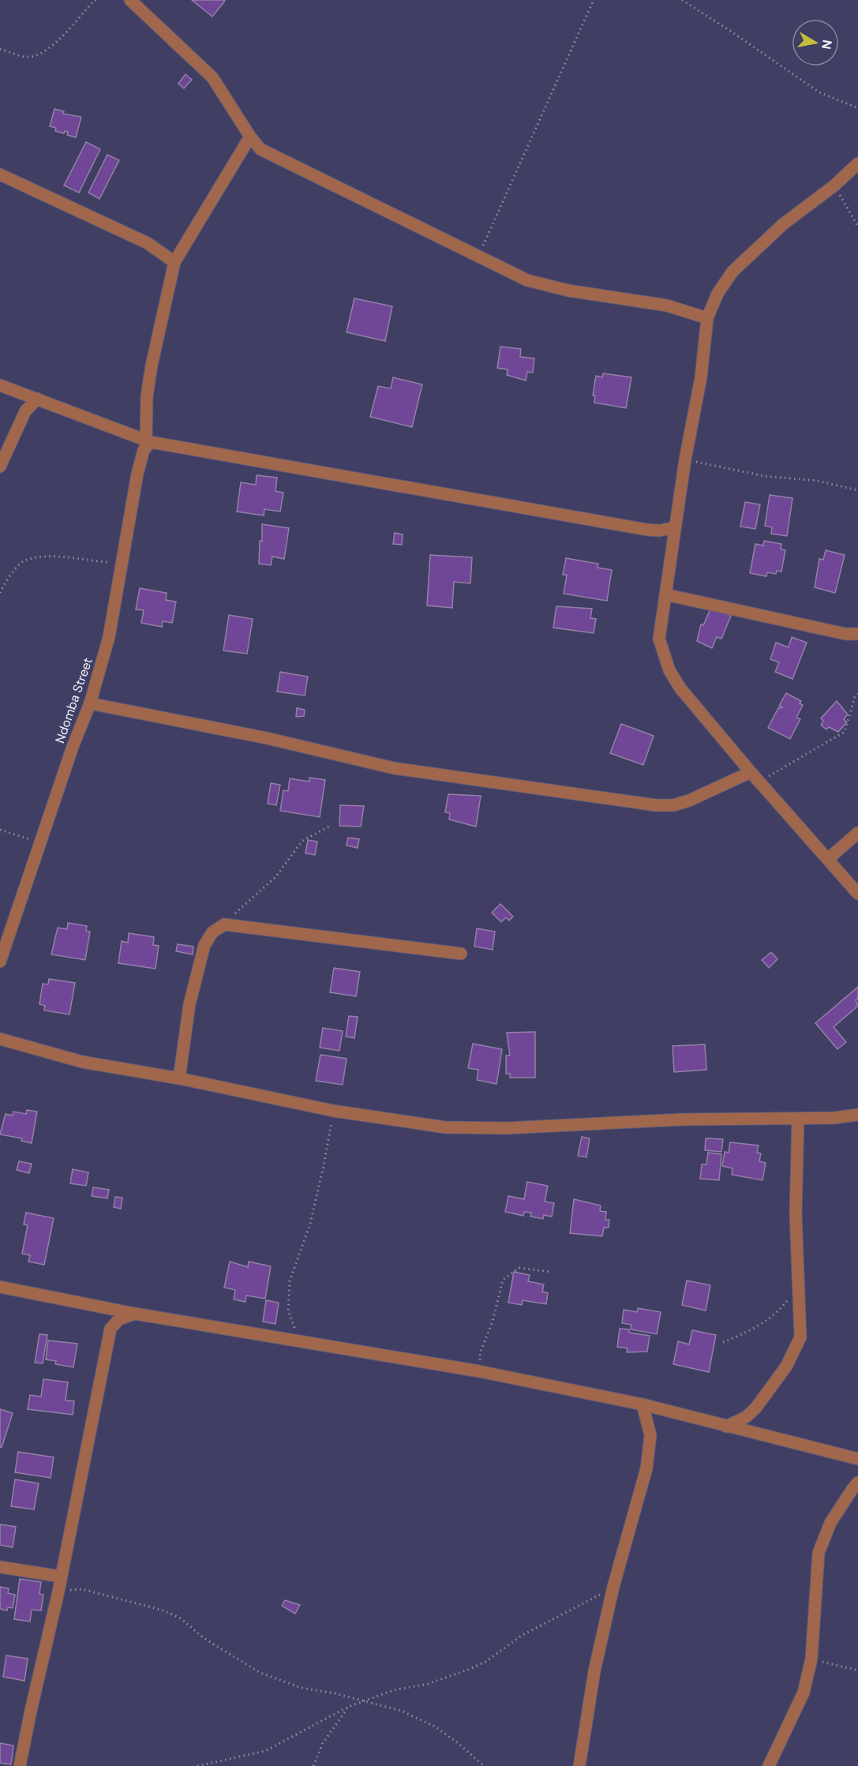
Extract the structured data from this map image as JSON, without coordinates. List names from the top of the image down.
{
  "streets": {
    "street": ["Ndomba Street"]
  },
  "north": "right"
}
